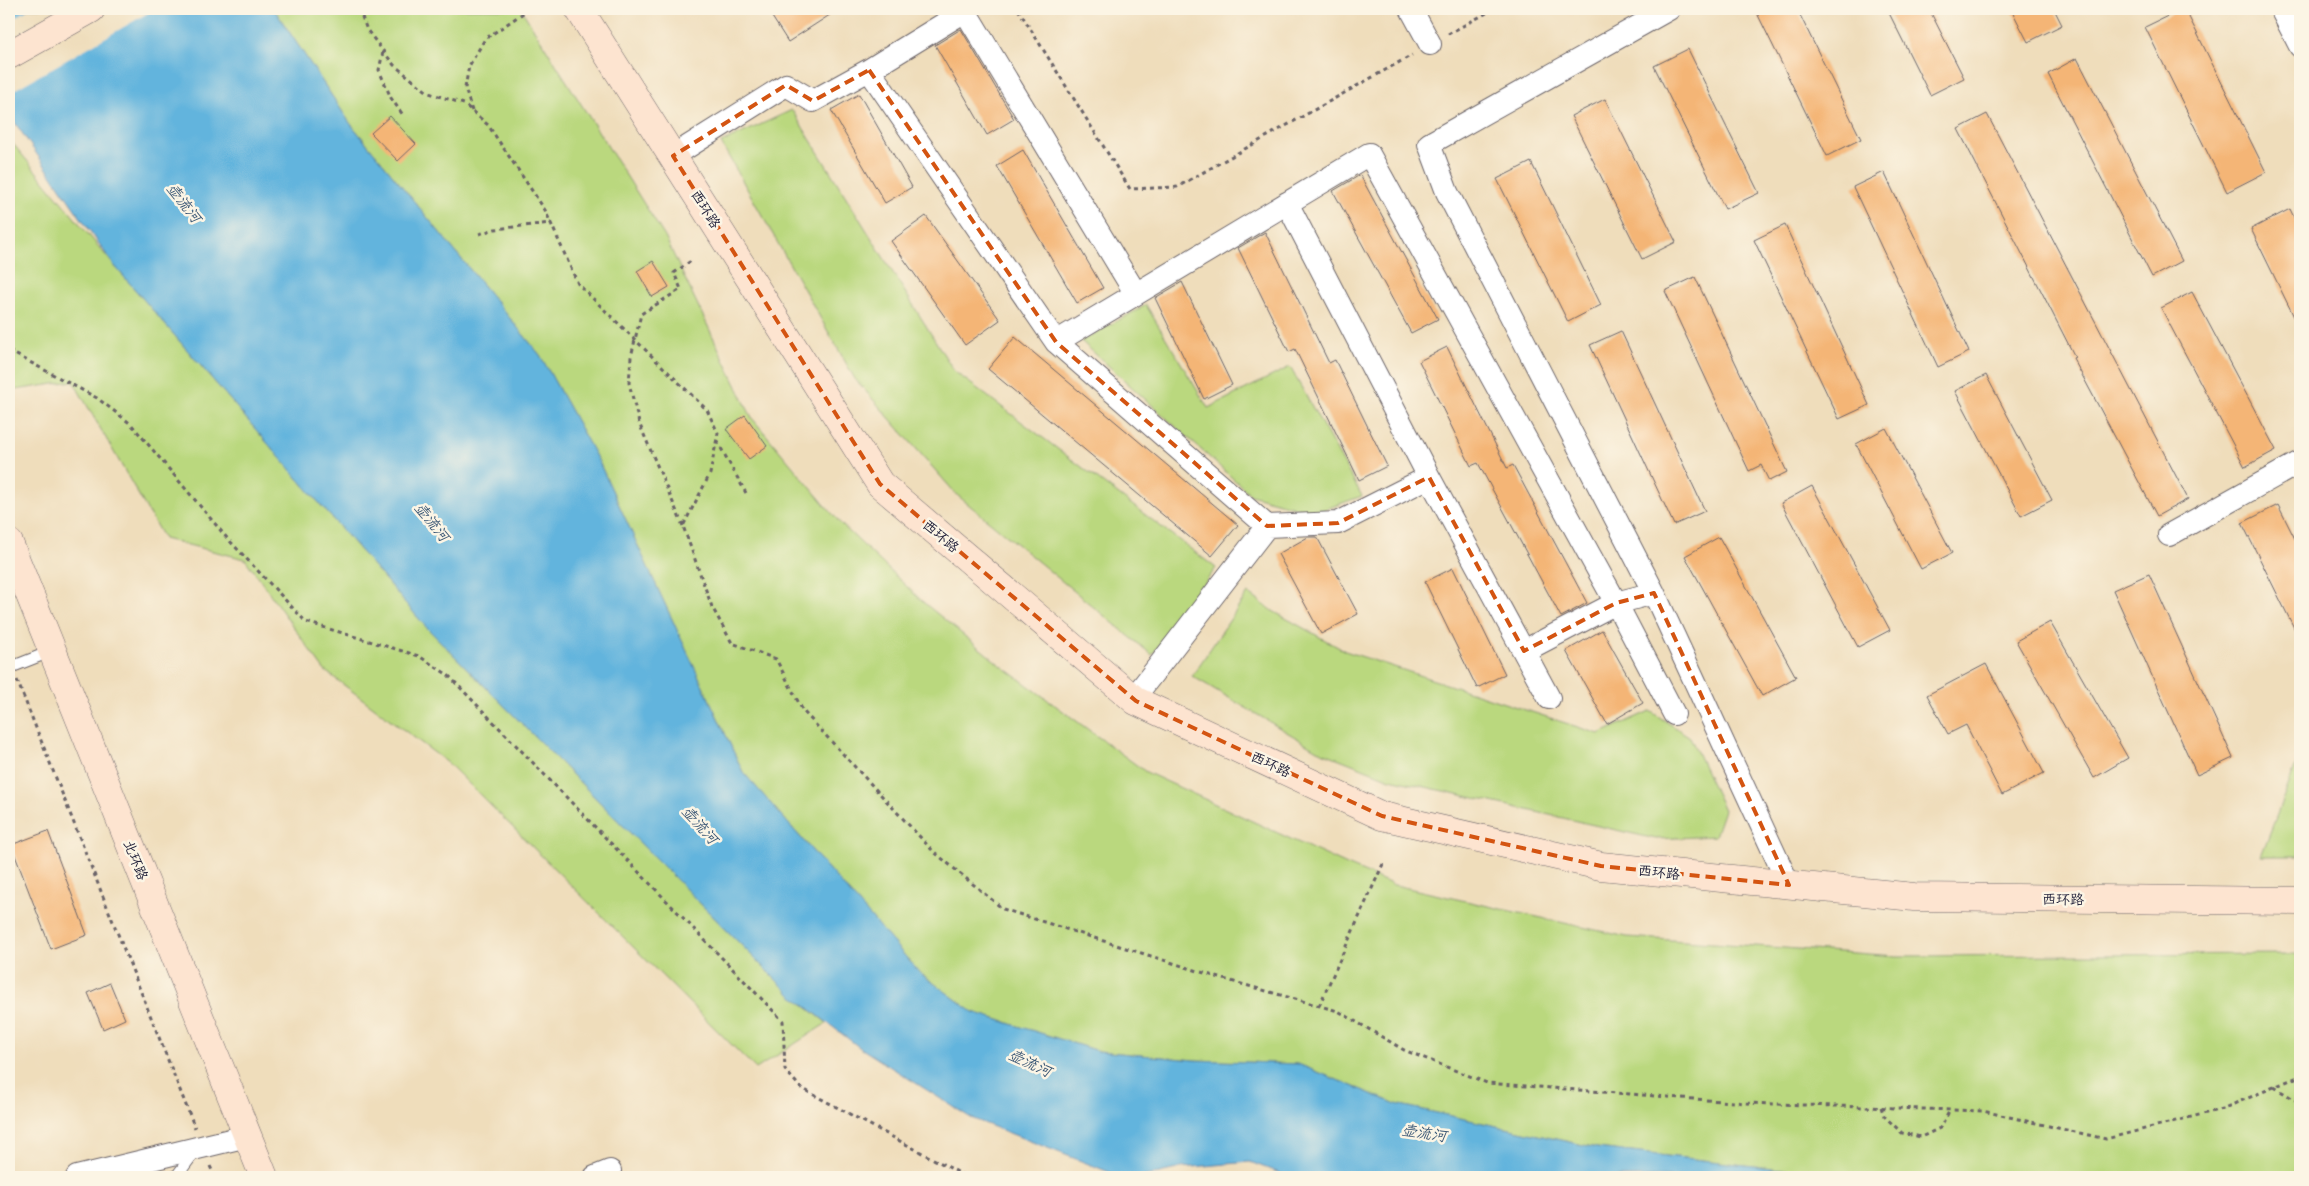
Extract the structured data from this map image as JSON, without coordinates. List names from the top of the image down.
{
  "streets": {
    "main road": ["西环路", "北环路"]
  },
  "water": ["壶流河"]
}
